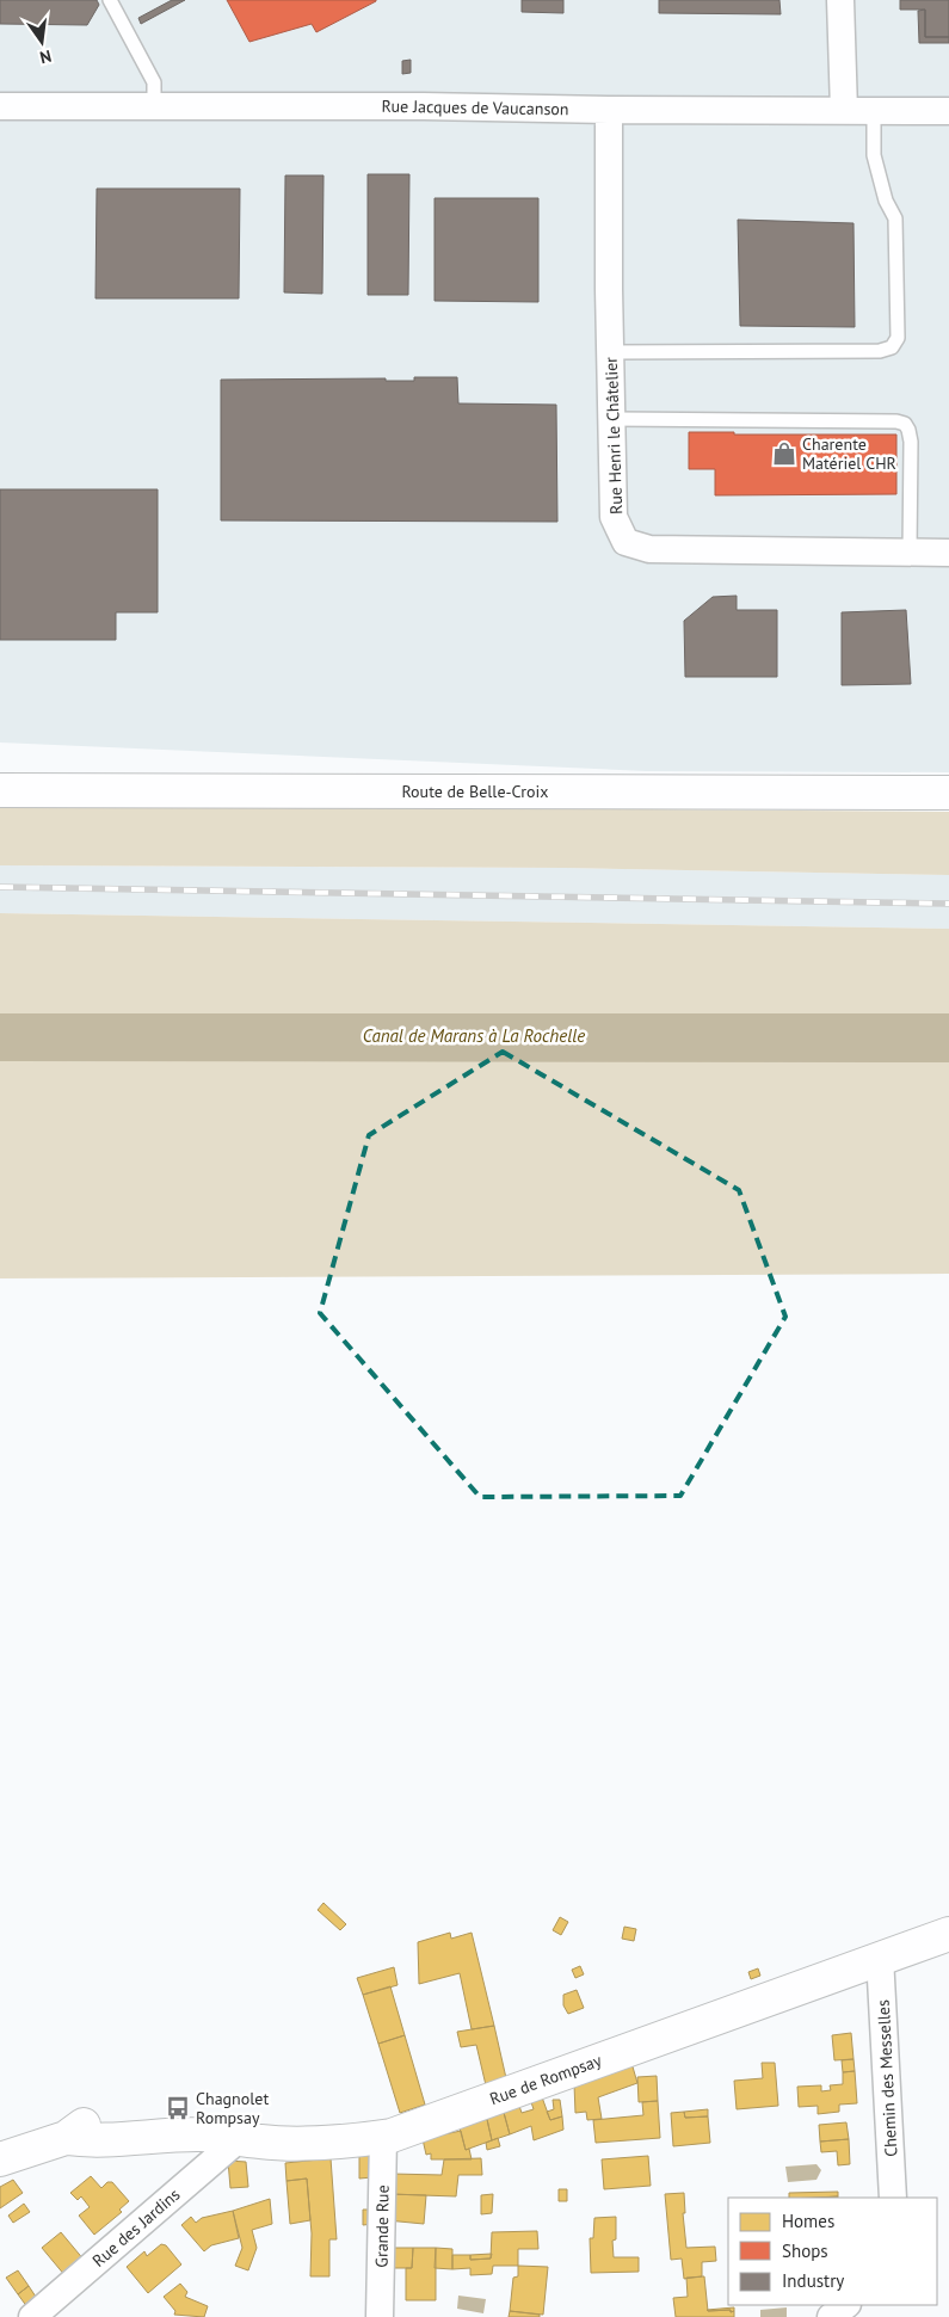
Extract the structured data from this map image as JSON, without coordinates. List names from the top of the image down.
{
  "streets": {
    "street": [
      "Rue Jacques de Vaucanson",
      "Rue Henri le Châtelier",
      "Route de Belle-Croix",
      "Chemin des Messelles",
      "Rue de Rompsay",
      "Grande Rue",
      "Rue des Jardins"
    ]
  },
  "crossings": [
    ["Rue Jacques de Vaucanson", "Rue Henri le Châtelier"],
    ["Chemin des Messelles", "Rue de Rompsay"],
    ["Rue de Rompsay", "Grande Rue"],
    ["Rue de Rompsay", "Rue des Jardins"]
  ],
  "water": ["Canal de Marans à La Rochelle"],
  "places": {
    "shop": ["Charente Matériel CHR"],
    "bus stop": ["Chagnolet Rompsay"]
  },
  "legend": ["Homes", "Shops", "Industry"],
  "north": "bottom"
}
